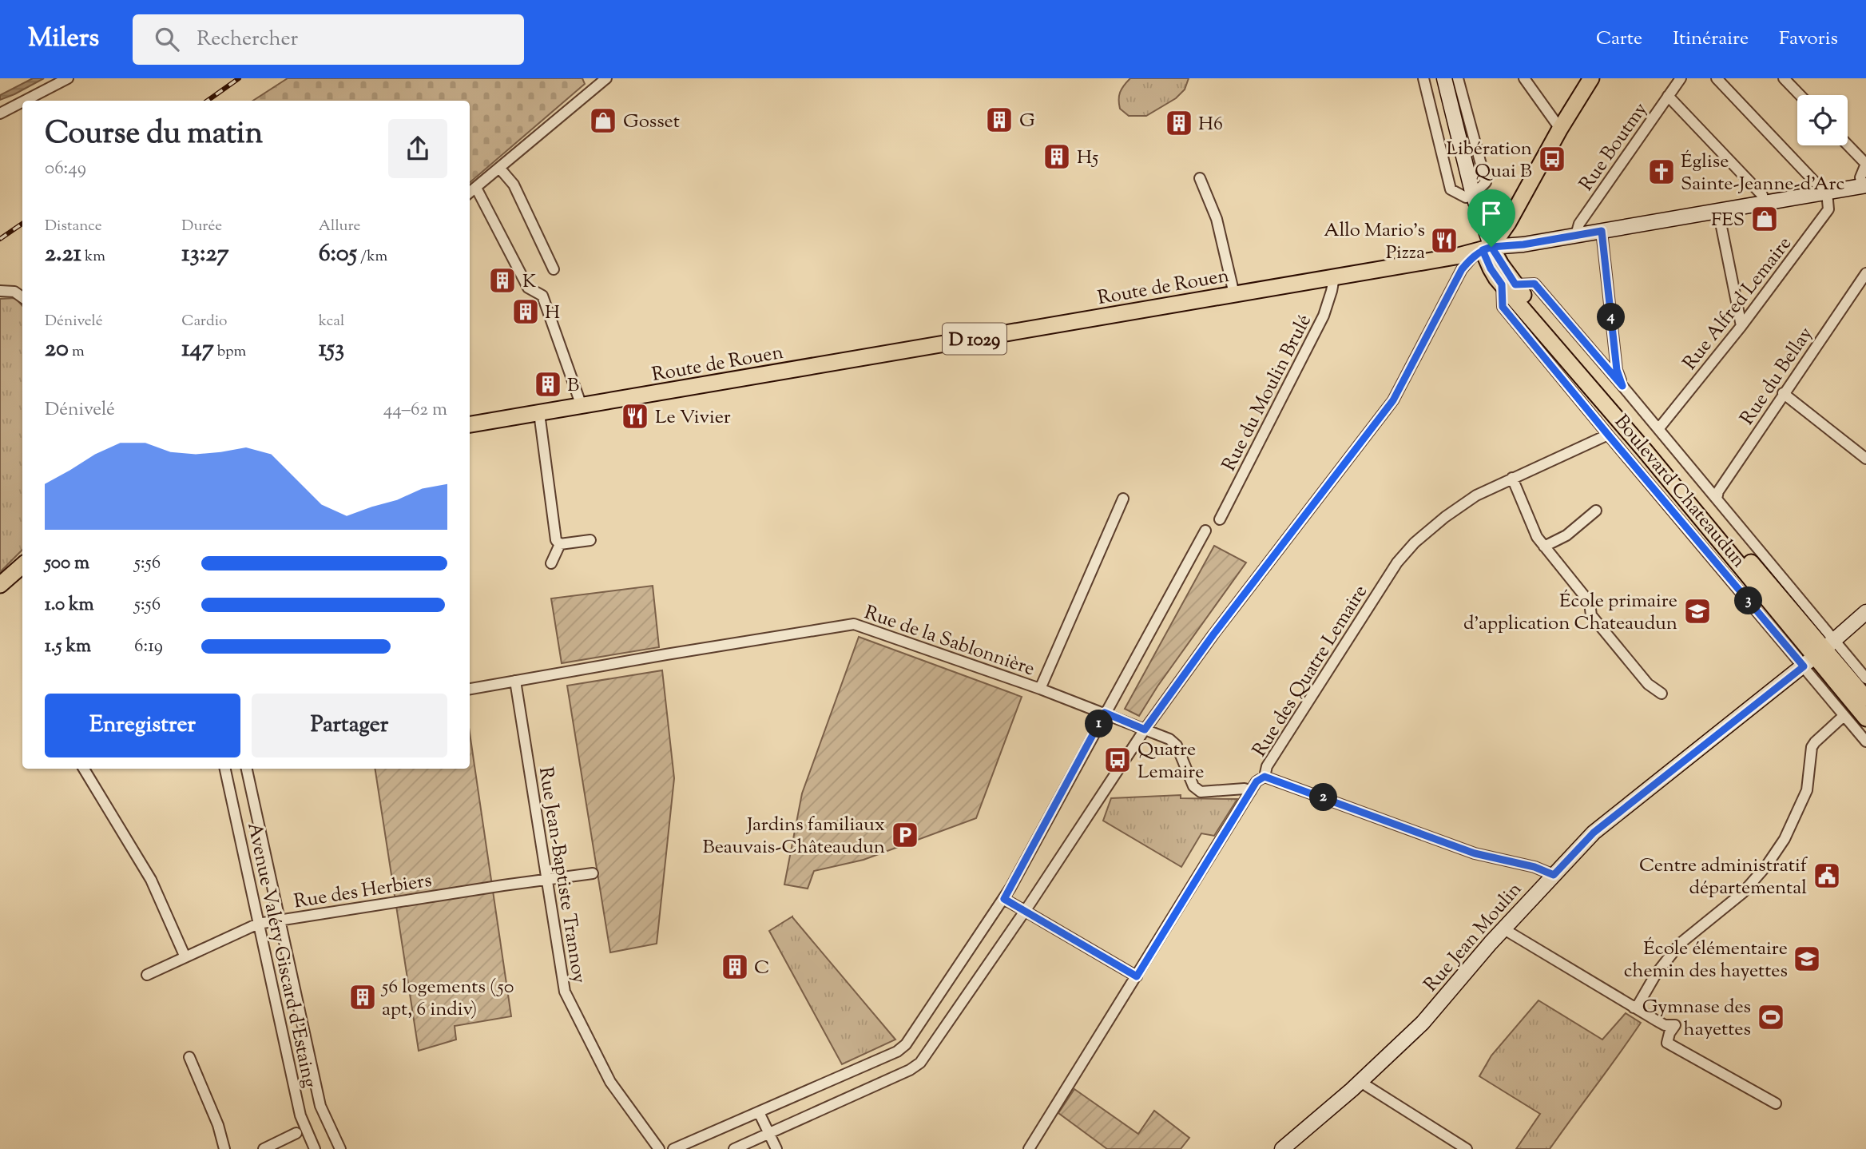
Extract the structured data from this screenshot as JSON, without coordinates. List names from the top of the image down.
{
  "streets": {
    "main road": [
      "Route de Rouen",
      "D 1029",
      "Boulevard Chateaudun",
      "Rue Jean Moulin"
    ],
    "street": [
      "Rue Boutmy",
      "Rue Alfred Lemaire",
      "Rue du Bellay",
      "Rue du Moulin Brulé",
      "Rue de la Sablonnière",
      "Rue des Quatre Lemaire",
      "Rue Jean-Baptiste Trannoy",
      "Rue des Herbiers",
      "Avenue Valéry Giscard d'Estaing"
    ]
  },
  "crossings": [
    ["Rue Boutmy", "Route de Rouen"],
    ["Route de Rouen", "Rue Alfred Lemaire"],
    ["Route de Rouen", "Rue du Moulin Brulé"],
    ["Route de Rouen", "Boulevard Chateaudun"],
    ["Rue Alfred Lemaire", "Boulevard Chateaudun"],
    ["Rue du Bellay", "Boulevard Chateaudun"],
    ["Boulevard Chateaudun", "Rue des Quatre Lemaire"],
    ["Boulevard Chateaudun", "Rue Jean Moulin"],
    ["Rue de la Sablonnière", "Rue des Quatre Lemaire"],
    ["Rue de la Sablonnière", "Rue Jean-Baptiste Trannoy"],
    ["Rue Jean-Baptiste Trannoy", "Rue des Herbiers"],
    ["Rue des Herbiers", "Avenue Valéry Giscard d'Estaing"]
  ],
  "places": {
    "building": [
      "G",
      "H6",
      "H5",
      "K",
      "H",
      "B",
      "C",
      "56 logements (50 apt, 6 indiv)"
    ],
    "shop": ["Gosset", "FES"],
    "bus stop": ["Libération Quai B", "Quatre Lemaire"],
    "church": ["Église Sainte-Jeanne-d'Arc"],
    "restaurant": ["Allo Mario's Pizza", "Le Vivier"],
    "school or university": ["École primaire d'application Chateaudun", "École élémentaire chemin des hayettes"],
    "parking": ["Jardins familiaux Beauvais-Châteaudun"],
    "public building": ["Centre administratif départemental"],
    "sports": ["Gymnase des hayettes"]
  },
  "page": {
    "header": "Milers",
    "search": "Rechercher",
    "nav": ["Carte", "Itinéraire", "Favoris"],
    "heading": ["Course du matin", "06:49"],
    "stats": [
      ["Distance", "2.21 km"],
      ["Durée", "13:27"],
      ["Allure", "6:05 /km"],
      ["Dénivelé", "20 m"],
      ["Cardio", "147 bpm"],
      ["kcal", "153"]
    ],
    "pins": [
      "4",
      "3",
      "1",
      "2"
    ],
    "chart": ["Dénivelé", "44–62 m"],
    "list": [
      {
        "name": "500 m",
        "note": "5:56"
      },
      {
        "name": "1.0 km",
        "note": "5:56"
      },
      {
        "name": "1.5 km",
        "note": "6:19"
      }
    ],
    "buttons": ["Enregistrer", "Partager"]
  }
}
